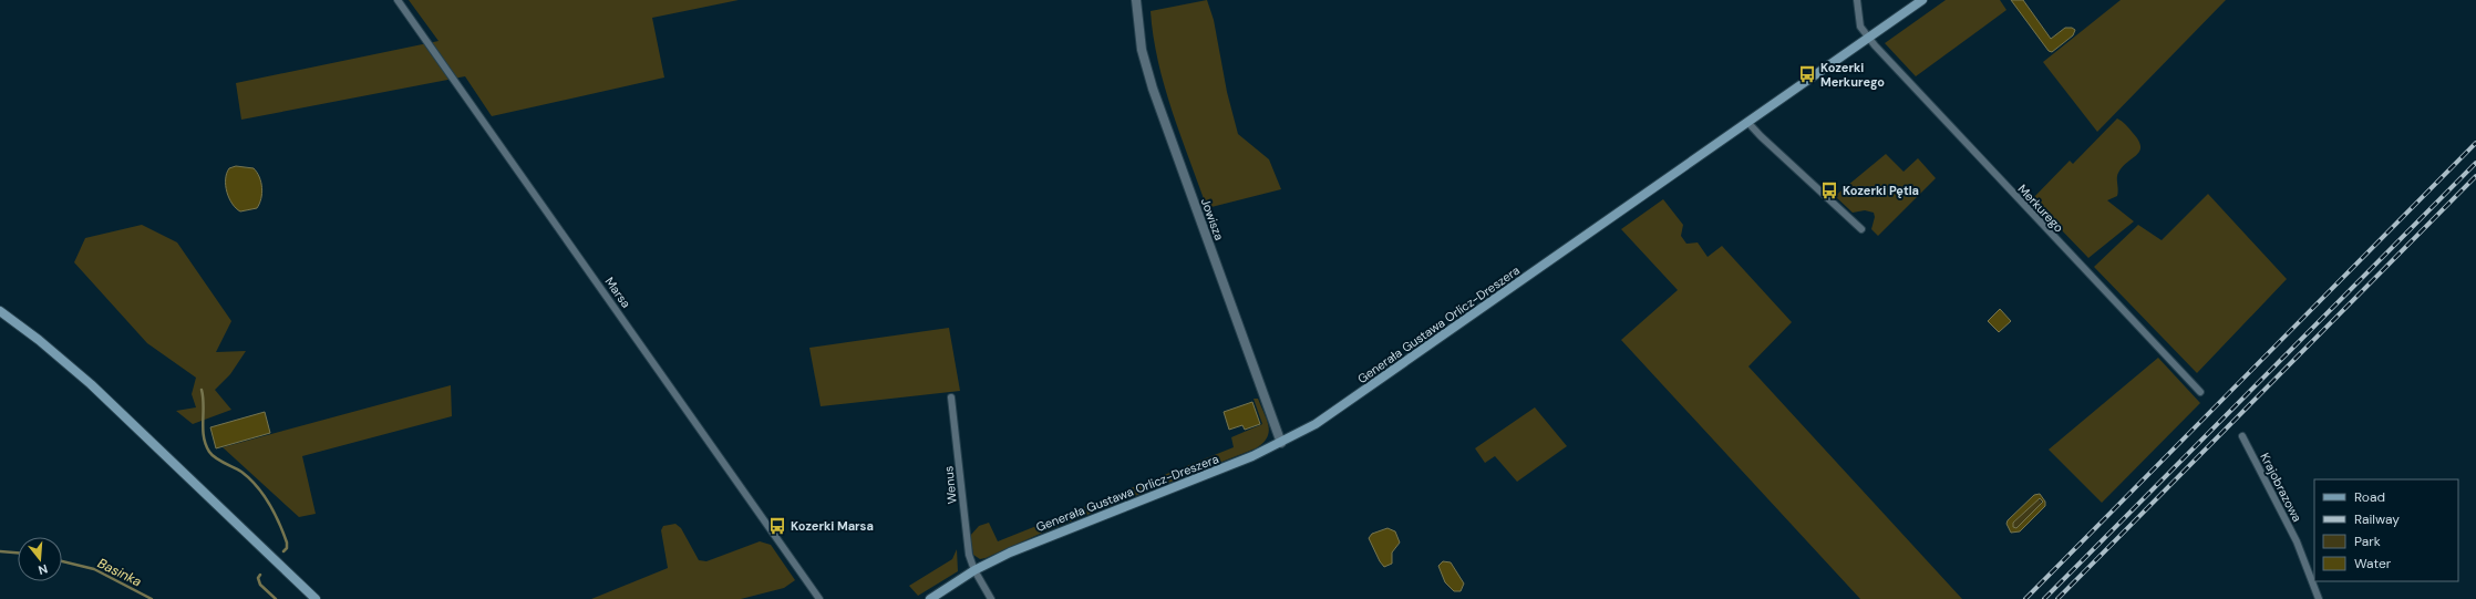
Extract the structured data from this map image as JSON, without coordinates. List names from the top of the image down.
{
  "streets": {
    "main road": ["Generała Gustawa Orlicz-Dreszera"],
    "street": [
      "Merkurego",
      "Jowisza",
      "Marsa",
      "Wenus",
      "Krajobrazowa"
    ]
  },
  "crossings": [
    ["Merkurego", "Generała Gustawa Orlicz-Dreszera"],
    ["Jowisza", "Generała Gustawa Orlicz-Dreszera"],
    ["Generała Gustawa Orlicz-Dreszera", "Wenus"]
  ],
  "water": ["Basinka"],
  "places": {
    "bus stop": ["Kozerki Merkurego", "Kozerki Pętla", "Kozerki Marsa"]
  },
  "legend": [
    "Road",
    "Railway",
    "Park",
    "Water"
  ],
  "north": "bottom"
}
